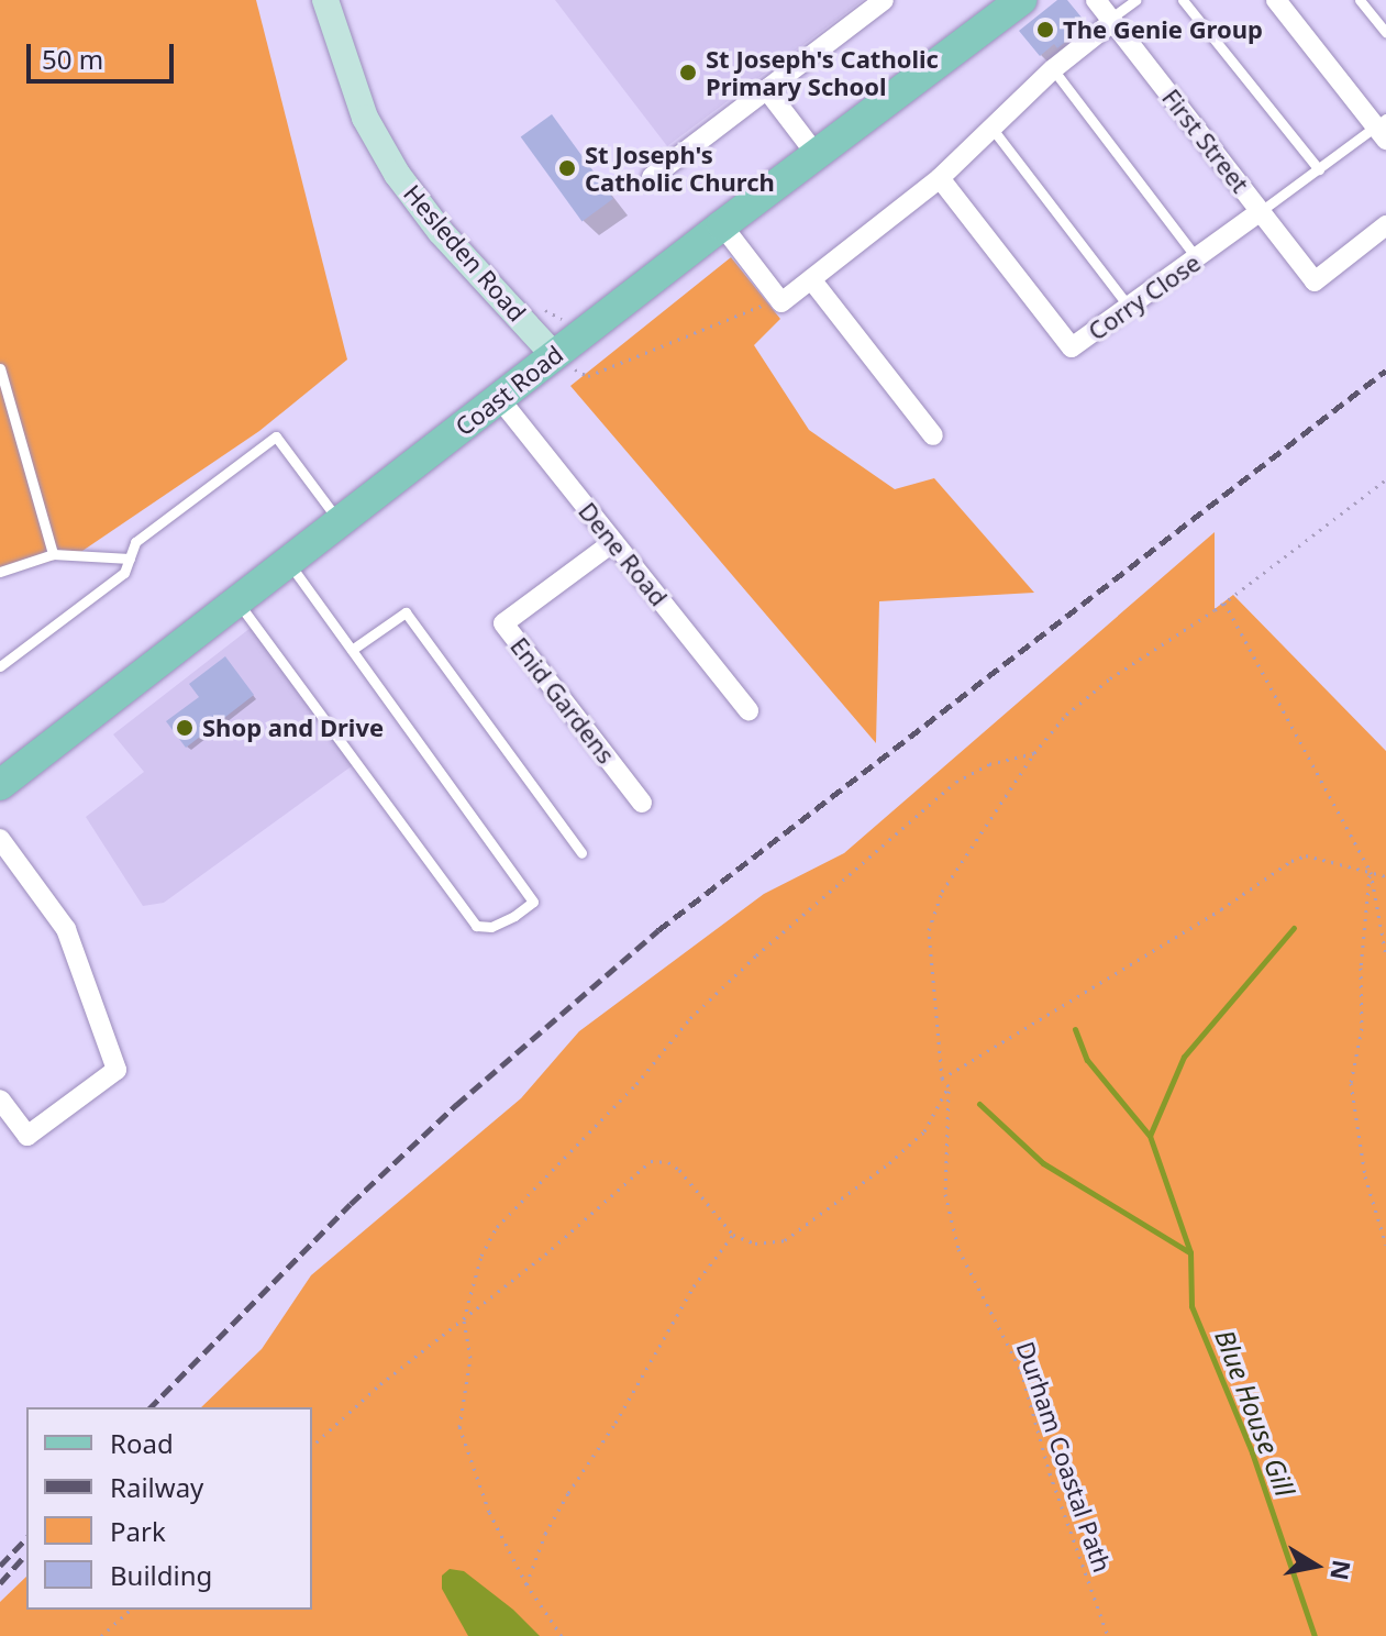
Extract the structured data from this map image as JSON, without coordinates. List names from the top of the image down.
{
  "streets": {
    "main road": ["Hesleden Road", "Coast Road"],
    "street": [
      "First Street",
      "Corry Close",
      "Dene Road",
      "Enid Gardens"
    ],
    "path": ["Durham Coastal Path"]
  },
  "crossings": [
    ["First Street", "Corry Close"],
    ["Hesleden Road", "Coast Road"],
    ["Coast Road", "Dene Road"],
    ["Dene Road", "Enid Gardens"]
  ],
  "water": ["Blue House Gill"],
  "places": [
    "The Genie Group",
    "St Joseph's Catholic Primary School",
    "St Joseph's Catholic Church",
    "Shop and Drive"
  ],
  "legend": [
    "Road",
    "Railway",
    "Park",
    "Building"
  ],
  "scale_bar": "50 m",
  "north": "right"
}
